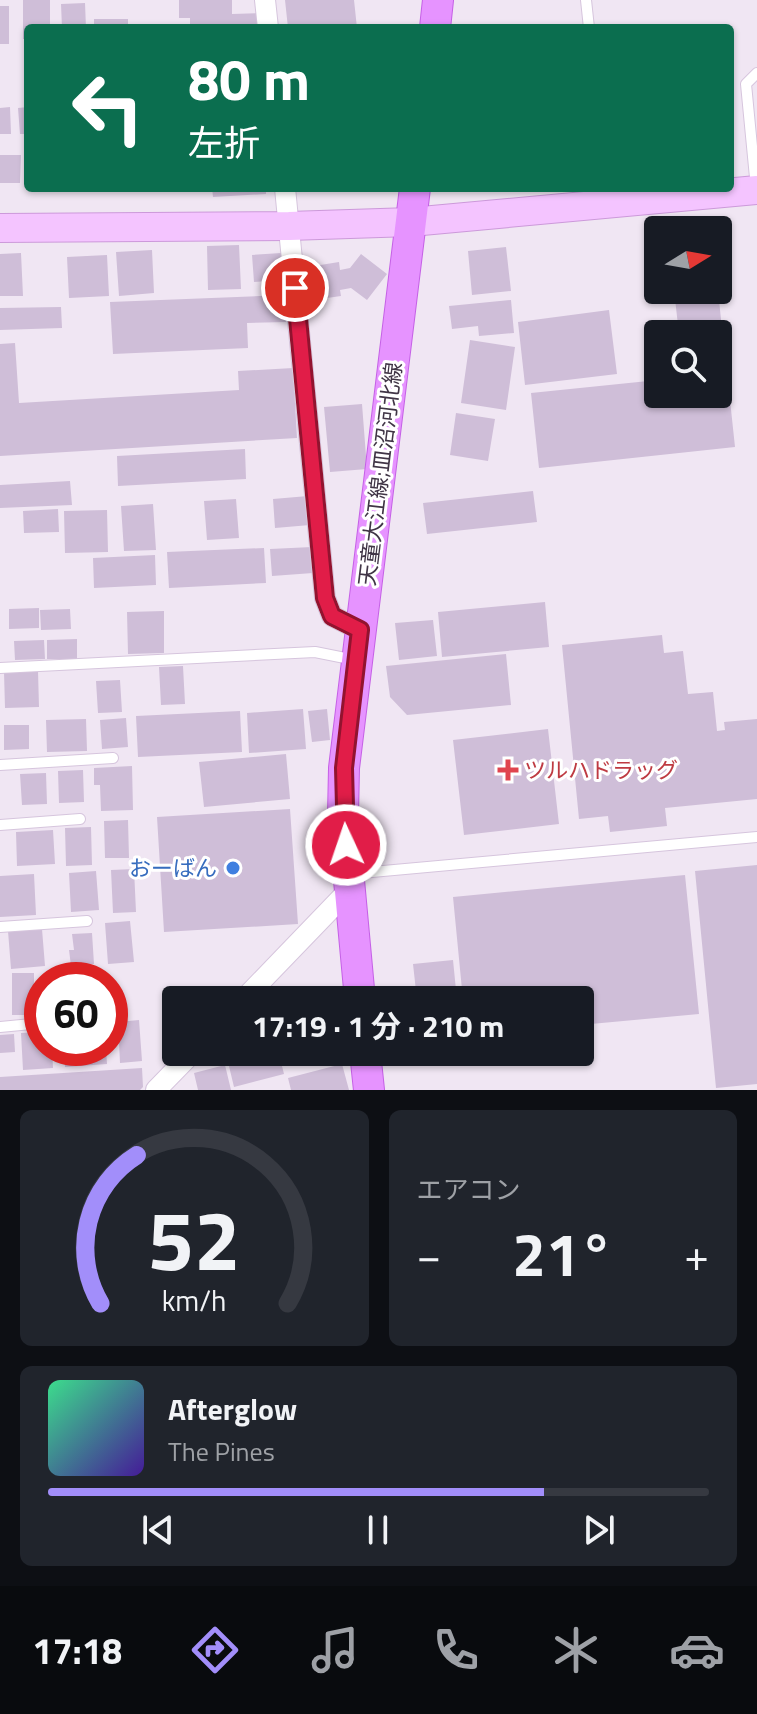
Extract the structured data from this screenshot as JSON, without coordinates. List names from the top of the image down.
{
  "streets": {
    "main road": ["天童大江線;皿沼河北線"]
  },
  "places": {
    "health": ["ツルハドラッグ"],
    "other": ["おーばん"]
  },
  "north": "right",
  "page": {
    "turn": ["80 m", "左折"],
    "limit": "60",
    "trip": "17:19 · 1 分 · 210 m",
    "tile": "エアコン",
    "heat": ["−", "21°", "+"],
    "song": ["Afterglow", "The Pines"],
    "tabs": "17:18",
    "gauge": ["52", "km/h"]
  }
}
